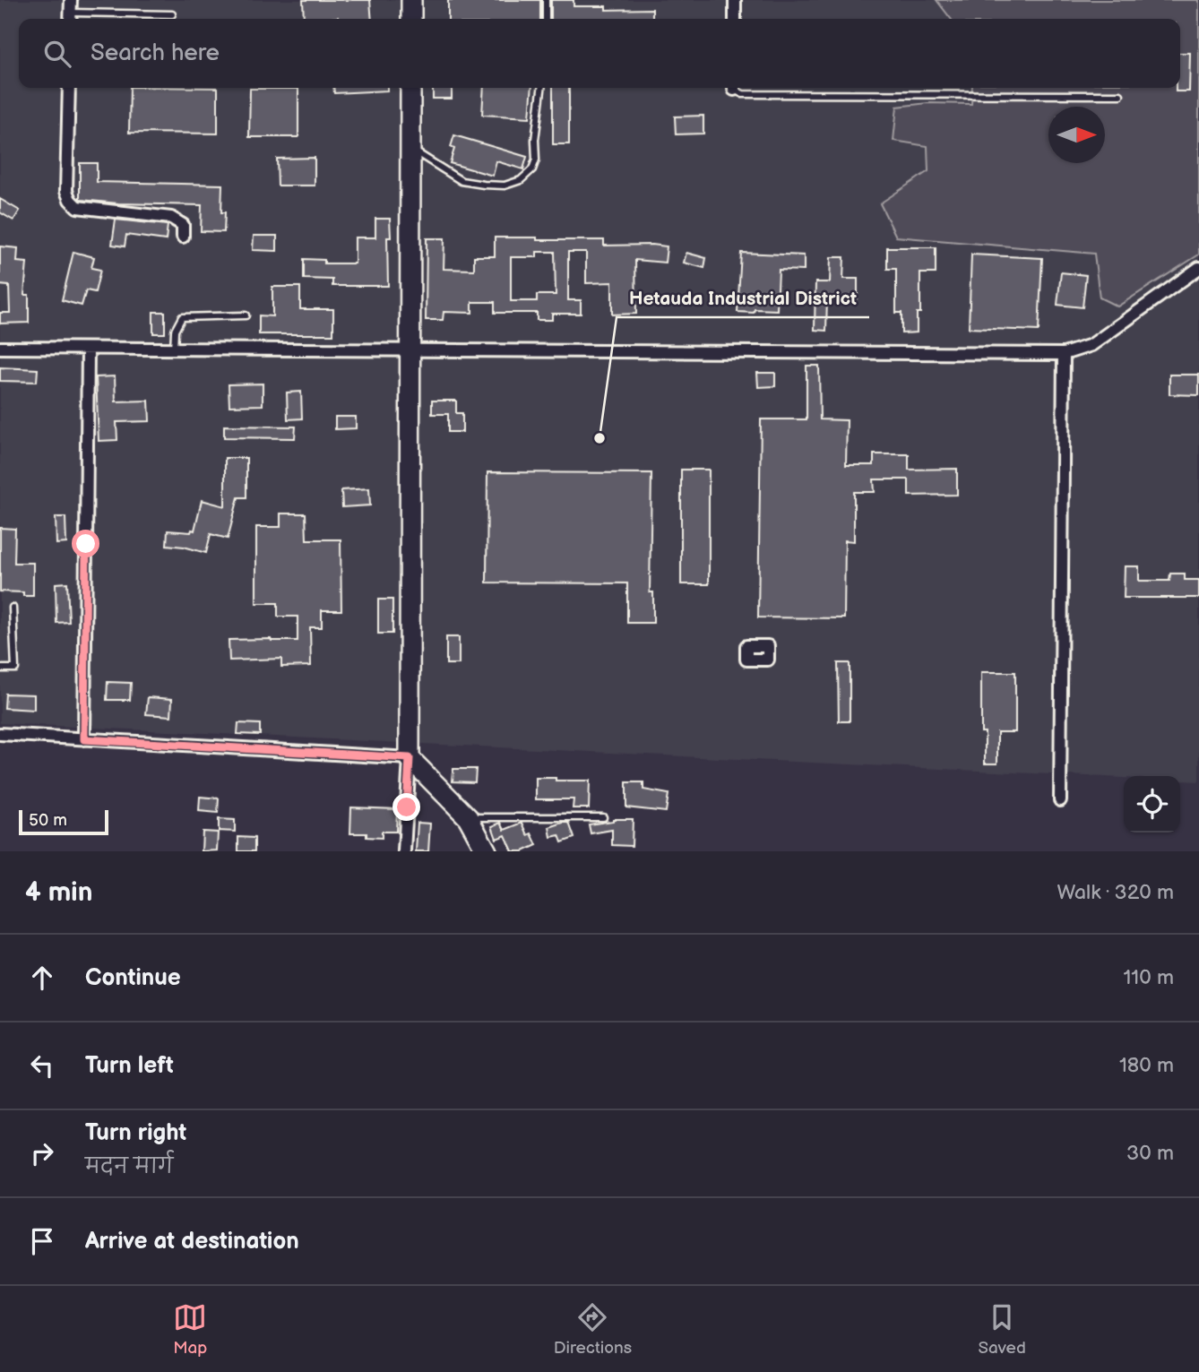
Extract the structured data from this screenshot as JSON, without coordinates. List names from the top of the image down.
{
  "places": ["Hetauda Industrial District"],
  "scale_bar": "50 m",
  "north": "right",
  "page": {
    "search": "Search here",
    "scale": "50 m",
    "heading": ["4 min", "Walk · 320 m"],
    "list": [
      ["Continue", "110 m"],
      ["Turn left", "180 m"],
      ["Turn right", "मदन मार्ग", "30 m"],
      "Arrive at destination"
    ],
    "nav": ["Map", "Directions", "Saved"]
  }
}
